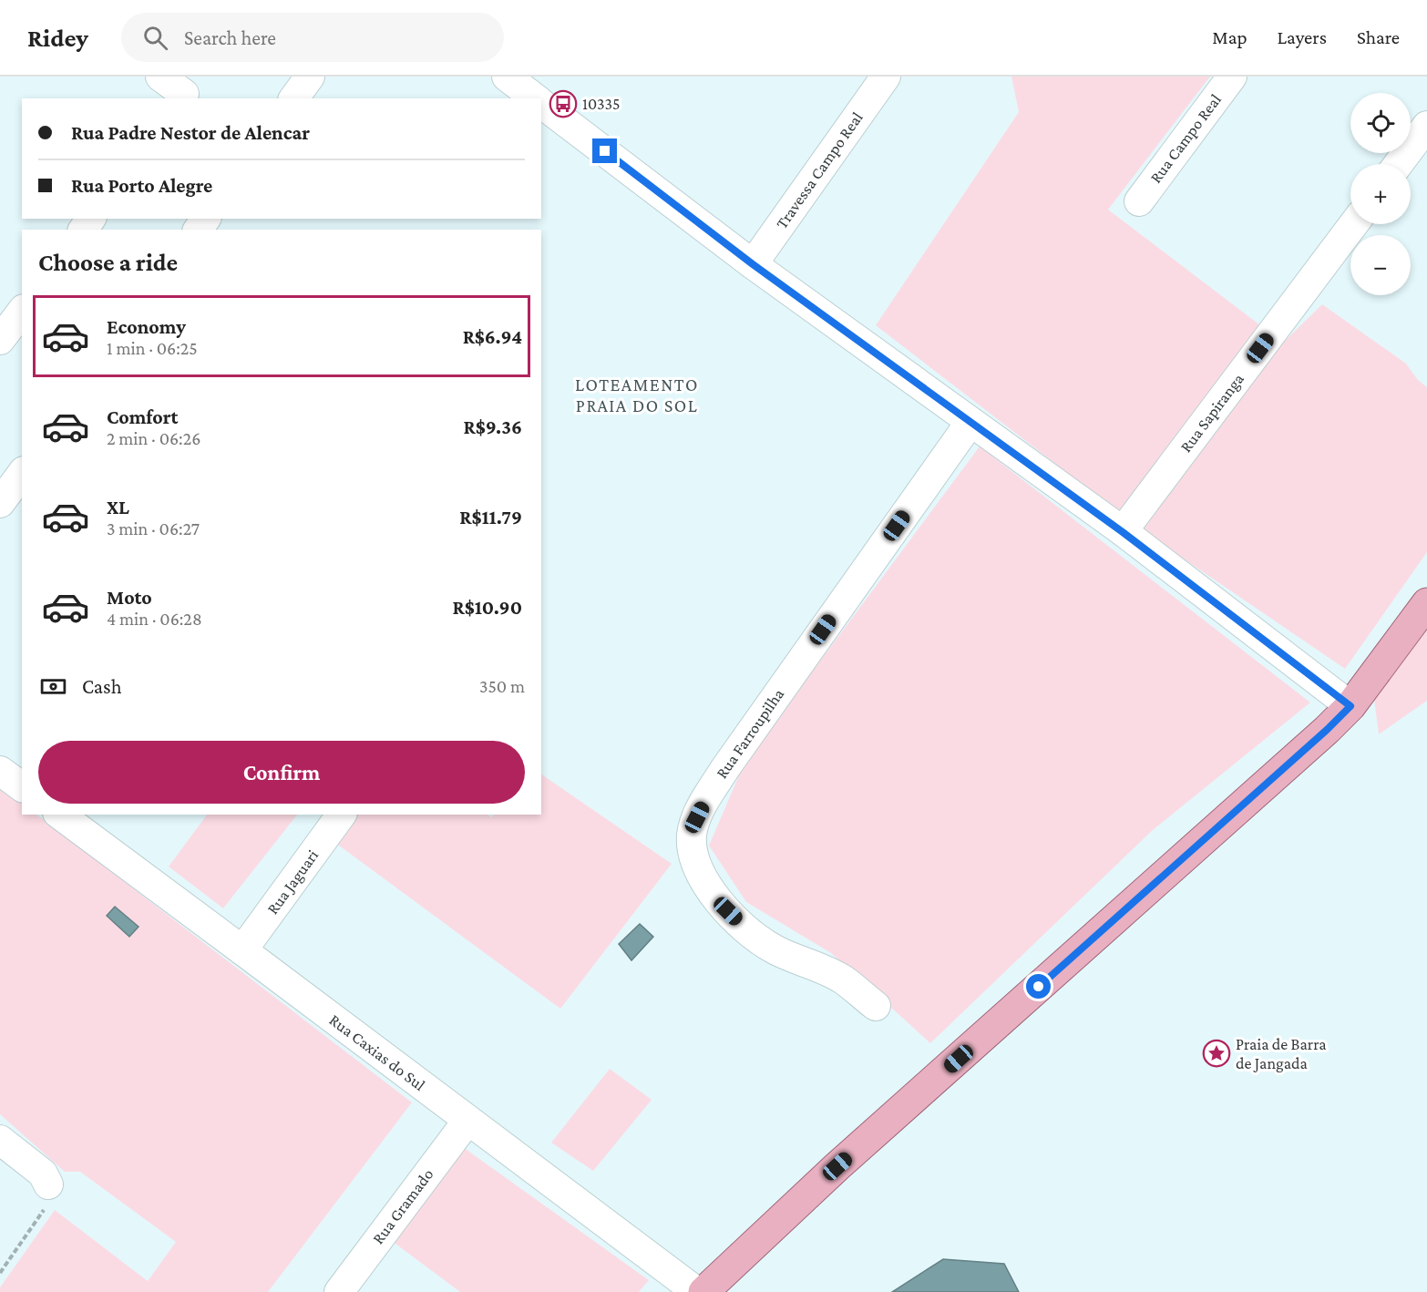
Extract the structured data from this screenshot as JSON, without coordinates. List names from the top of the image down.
{
  "streets": {
    "street": [
      "Rua Campo Real",
      "Travessa Campo Real",
      "Rua Sapiranga",
      "Rua Farroupilha",
      "Rua Jaguari",
      "Rua Caxias do Sul",
      "Rua Gramado"
    ]
  },
  "crossings": [
    ["Rua Jaguari", "Rua Caxias do Sul"],
    ["Rua Caxias do Sul", "Rua Gramado"]
  ],
  "districts": ["LOTEAMENTO PRAIA DO SOL"],
  "places": {
    "bus stop": ["10335"],
    "place": ["Praia de Barra de Jangada"]
  },
  "page": {
    "header": "Ridey",
    "search": "Search here",
    "nav": ["Map", "Layers", "Share"],
    "map_buttons": ["+", "−"],
    "banner": ["Rua Padre Nestor de Alencar", "Rua Porto Alegre"],
    "heading": "Choose a ride",
    "list": [
      {
        "name": "Economy",
        "note": "1 min · 06:25",
        "value": "R$6.94"
      },
      {
        "name": "Comfort",
        "note": "2 min · 06:26",
        "value": "R$9.36"
      },
      {
        "name": "XL",
        "note": "3 min · 06:27",
        "value": "R$11.79"
      },
      {
        "name": "Moto",
        "note": "4 min · 06:28",
        "value": "R$10.90"
      }
    ],
    "pay": ["Cash", "350 m"],
    "buttons": "Confirm"
  }
}
